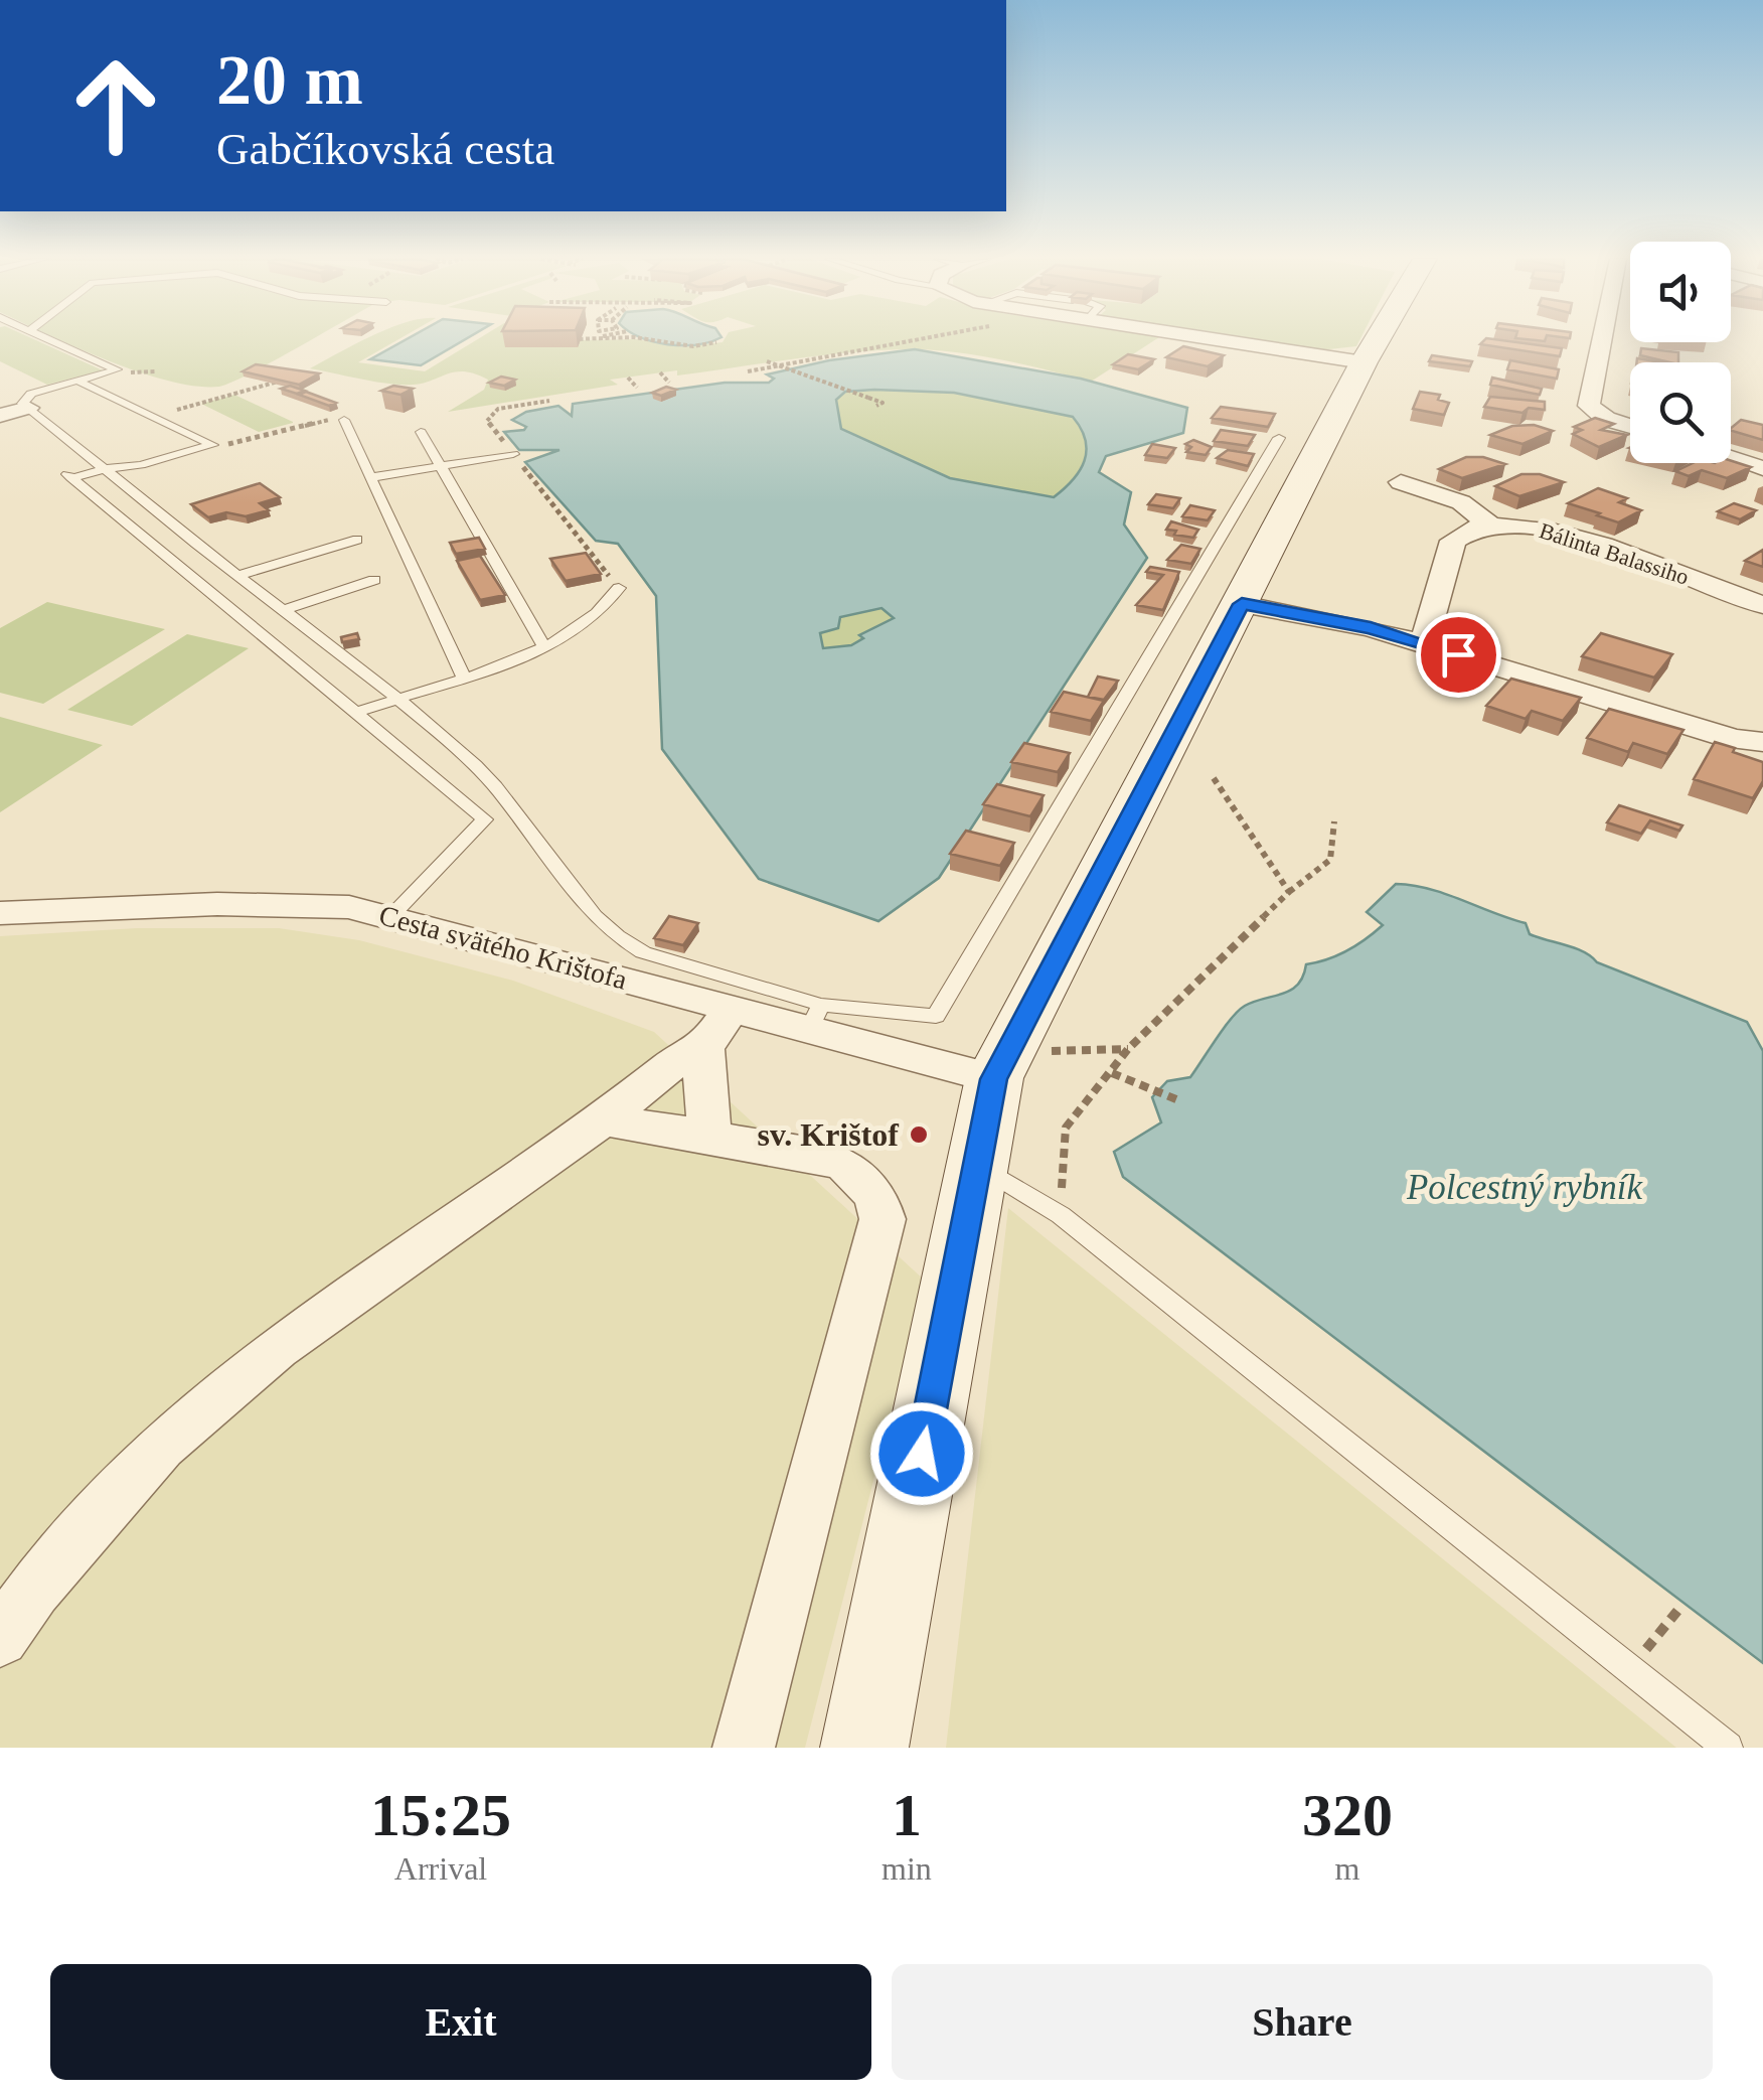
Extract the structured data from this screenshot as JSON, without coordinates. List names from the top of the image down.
{
  "streets": {
    "street": ["Bálinta Balassiho", "Cesta svätého Krištofa"]
  },
  "water": ["Polcestný rybník"],
  "places": ["sv. Krištof"],
  "page": {
    "turn": ["20 m", "Gabčíkovská cesta"],
    "eta": [
      "15:25",
      "Arrival",
      "1",
      "min",
      "320",
      "m"
    ],
    "buttons": ["Exit", "Share"]
  }
}
